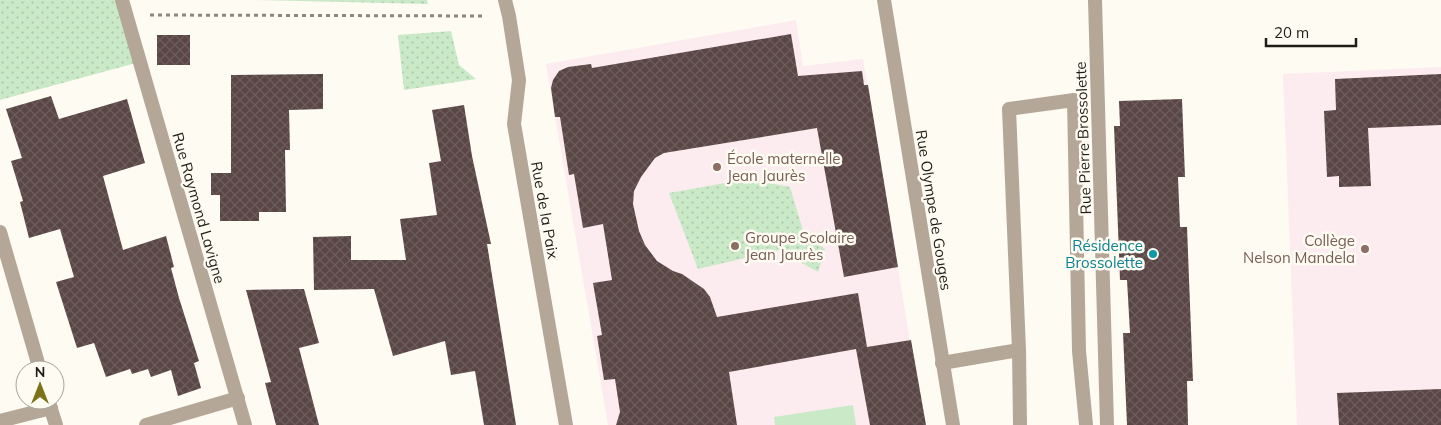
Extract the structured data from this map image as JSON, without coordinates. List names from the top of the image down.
{
  "streets": {
    "street": [
      "Rue Pierre Brossolette",
      "Rue Raymond Lavigne",
      "Rue de la Paix",
      "Rue Olympe de Gouges"
    ]
  },
  "places": [
    "École maternelle Jean Jaurès",
    "Groupe Scolaire Jean Jaurès",
    "Collège Nelson Mandela",
    "Résidence Brossolette"
  ],
  "scale_bar": "20 m",
  "north": "top"
}
